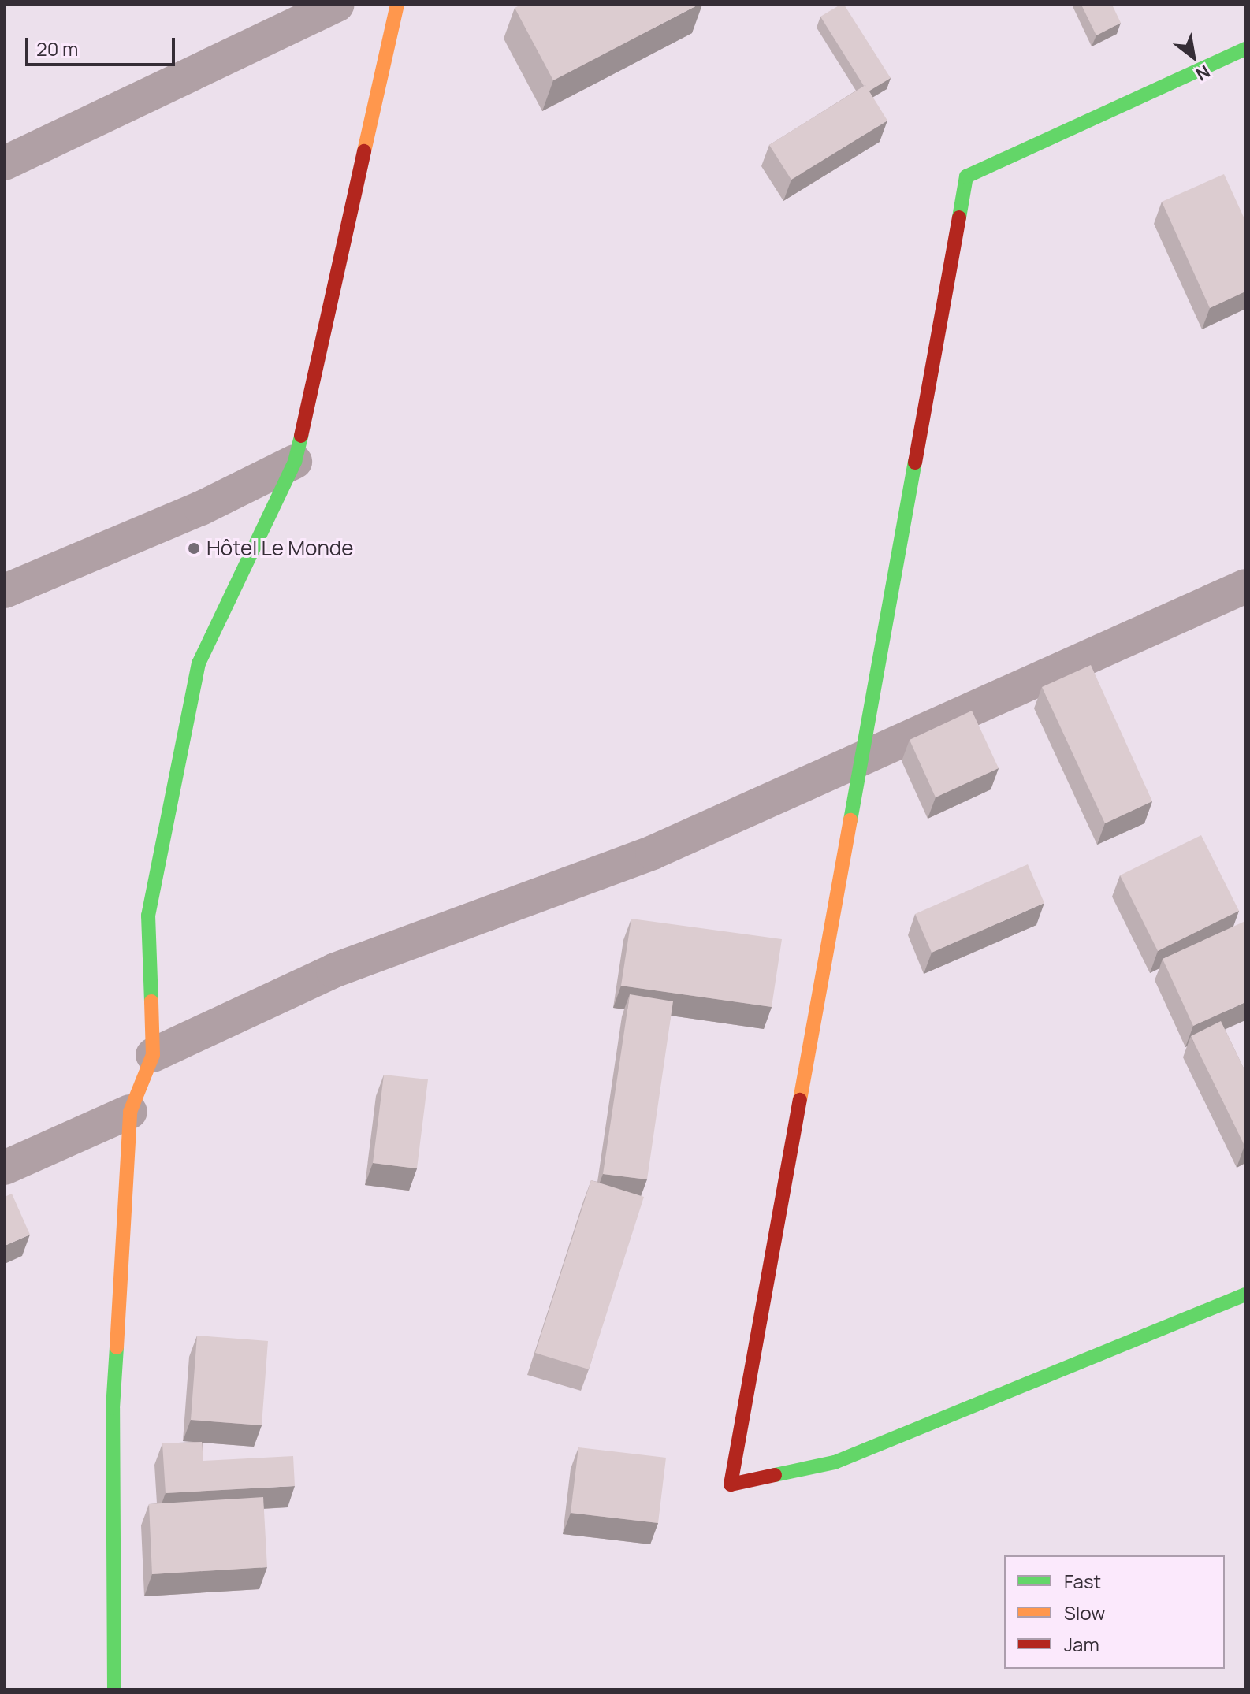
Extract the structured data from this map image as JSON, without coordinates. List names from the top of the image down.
{
  "places": ["Hôtel Le Monde"],
  "legend": ["Fast", "Slow", "Jam"],
  "scale_bar": "20 m",
  "north": "bottom right"
}
